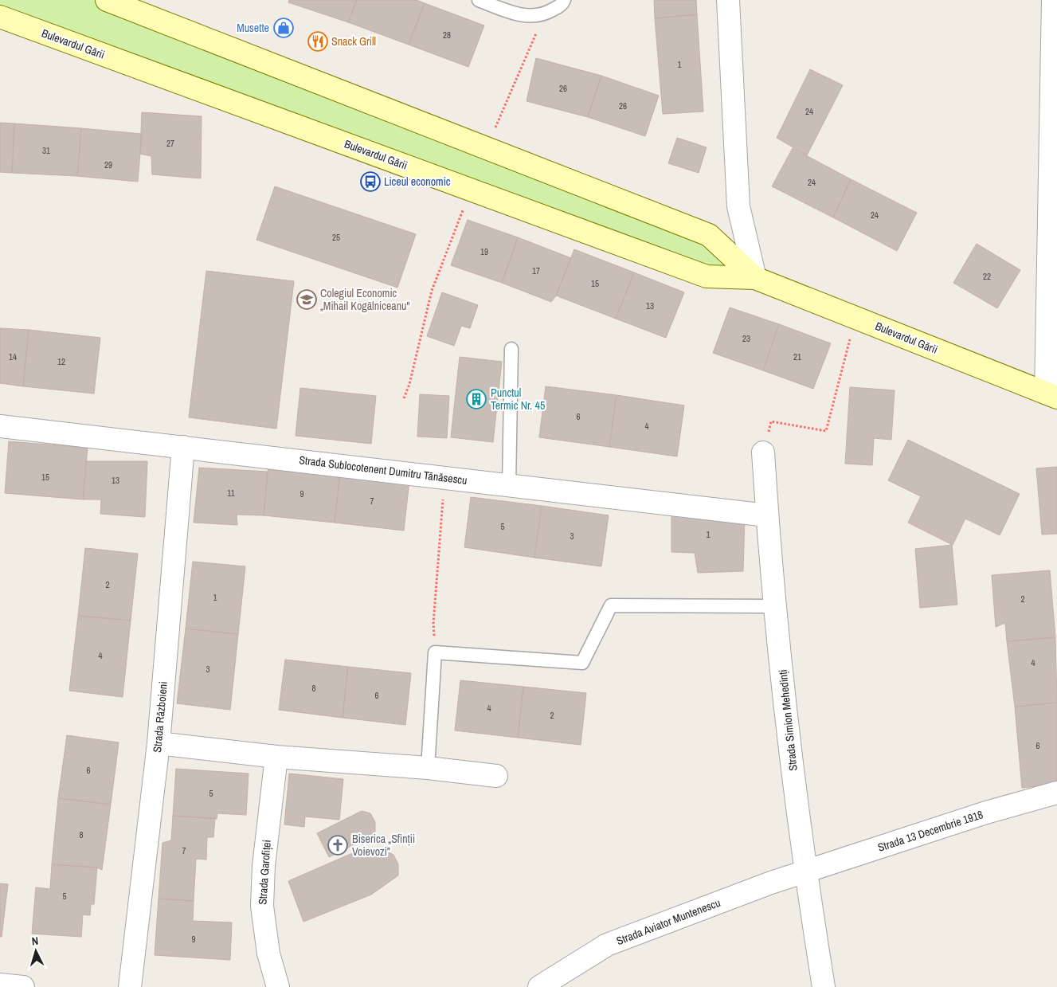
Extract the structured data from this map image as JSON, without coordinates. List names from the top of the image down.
{
  "streets": {
    "main road": ["Bulevardul Gării"],
    "street": [
      "Strada Sublocotenent Dumitru Tănăsescu",
      "Strada Războieni",
      "Strada Simion Mehedinți",
      "Strada 13 Decembrie 1918",
      "Strada Garofiței",
      "Strada Aviator Muntenescu"
    ]
  },
  "crossings": [
    ["Strada Sublocotenent Dumitru Tănăsescu", "Strada Războieni"],
    ["Strada Sublocotenent Dumitru Tănăsescu", "Strada Simion Mehedinți"],
    ["Strada Simion Mehedinți", "Strada 13 Decembrie 1918"],
    ["Strada Simion Mehedinți", "Strada Aviator Muntenescu"],
    ["Strada 13 Decembrie 1918", "Strada Aviator Muntenescu"]
  ],
  "places": {
    "shop": ["Musette"],
    "restaurant": ["Snack Grill"],
    "bus stop": ["Liceul economic"],
    "school or university": ["Colegiul Economic „Mihail Kogălniceanu\""],
    "building": ["Punctul Termic Nr. 45"],
    "church": ["Biserica „Sfinții Voievozi”"]
  },
  "house_numbers": [
    "28",
    "1",
    "26",
    "26",
    "24",
    "27",
    "31",
    "29",
    "24",
    "24",
    "25",
    "19",
    "17",
    "22",
    "15",
    "13",
    "23",
    "14",
    "21",
    "12",
    "6",
    "4",
    "15",
    "13",
    "11",
    "9",
    "7",
    "5",
    "1",
    "3",
    "2",
    "1",
    "2",
    "4",
    "4",
    "3",
    "8",
    "6",
    "4",
    "2",
    "6",
    "6",
    "5",
    "8",
    "7",
    "5",
    "9"
  ],
  "north": "top"
}
